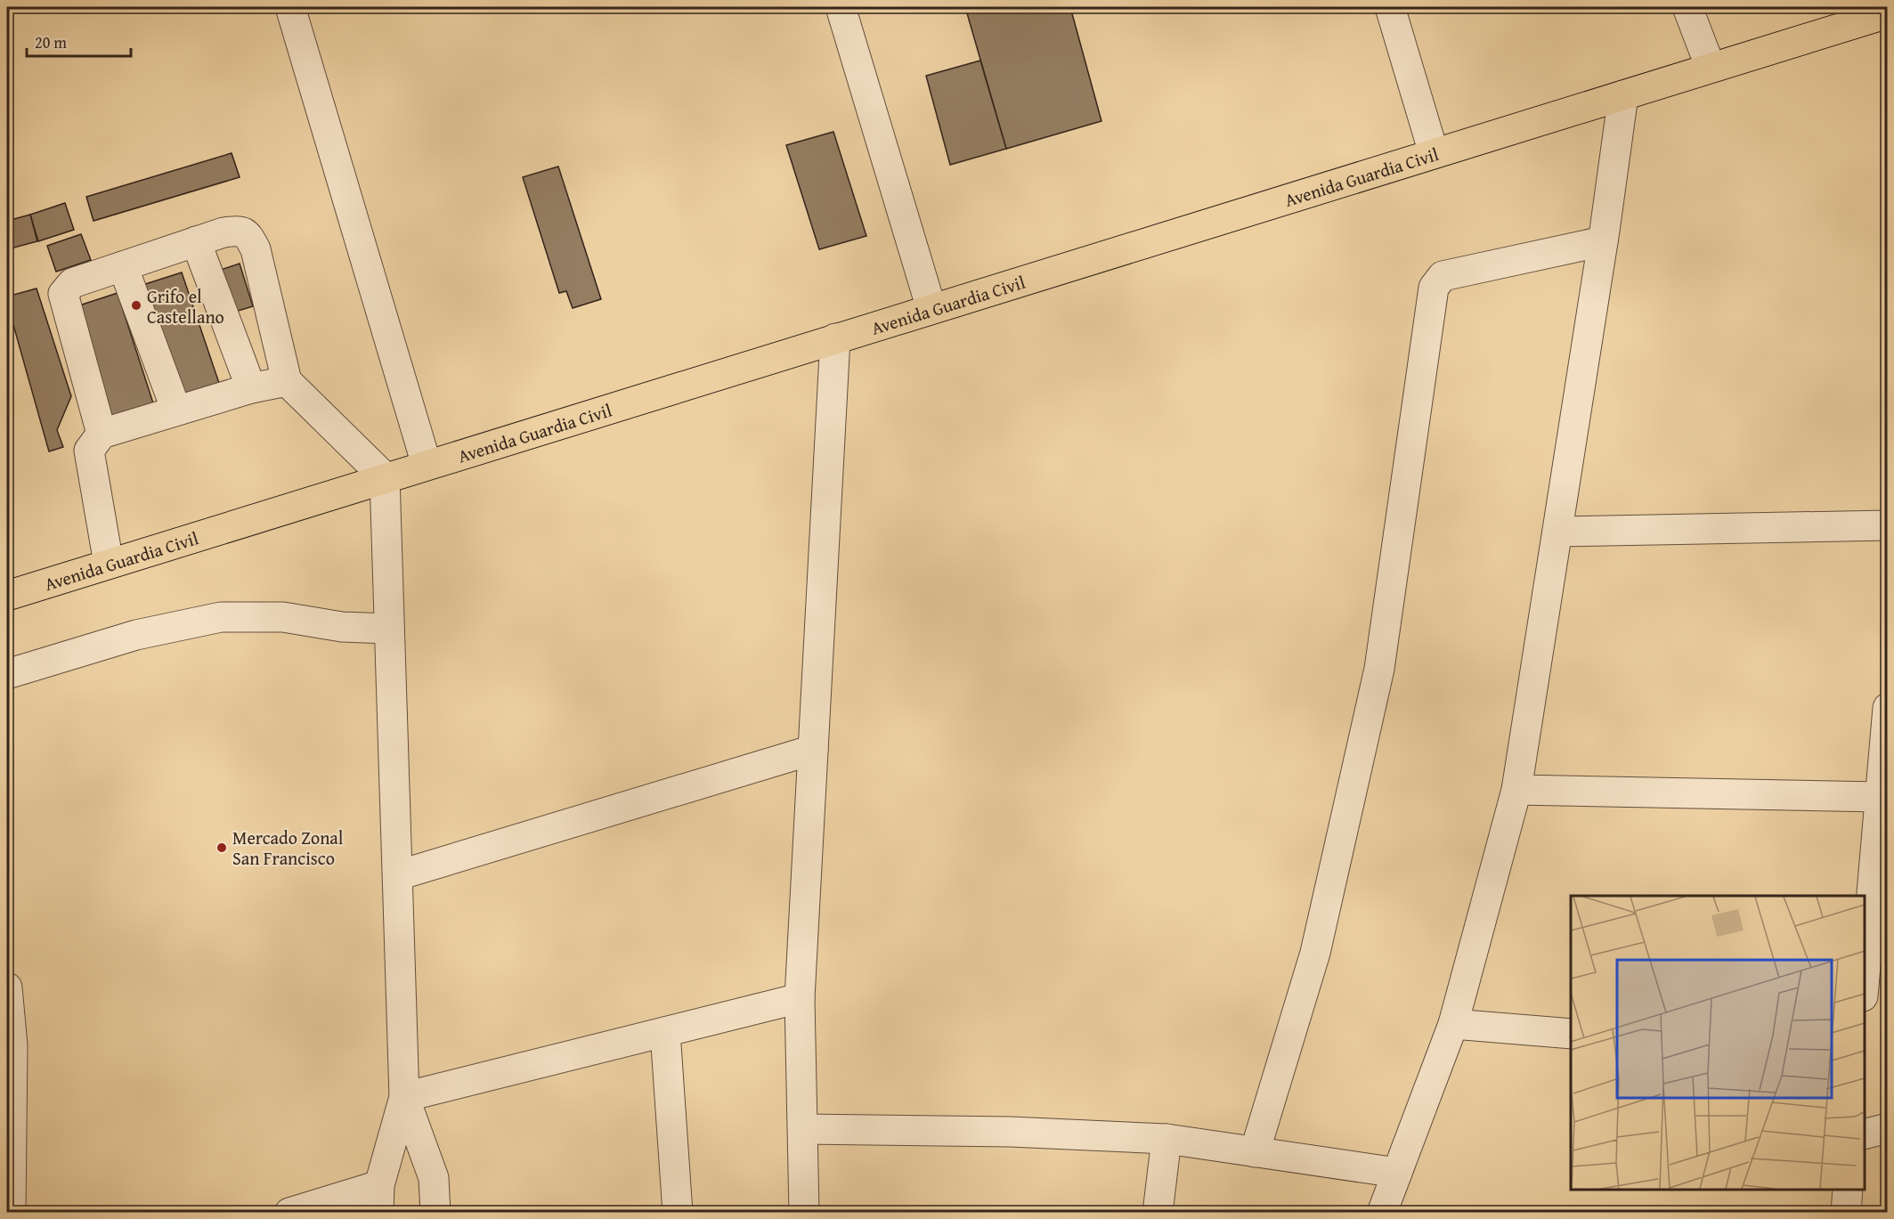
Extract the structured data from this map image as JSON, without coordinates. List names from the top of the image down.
{
  "streets": {
    "highway": ["Avenida Guardia Civil"]
  },
  "places": ["Grifo el Castellano", "Mercado Zonal San Francisco"],
  "scale_bar": "20 m"
}
